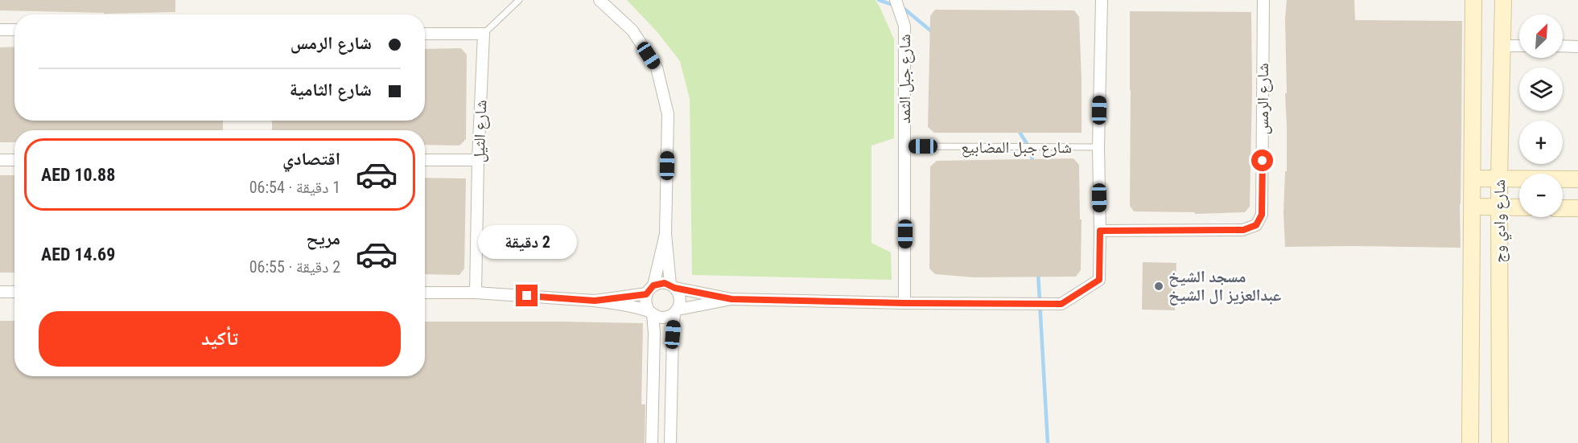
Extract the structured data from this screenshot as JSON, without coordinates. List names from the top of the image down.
{
  "streets": {
    "street": [
      "شارع جبل الثمد",
      "شارع الرمس",
      "شارع الثيل",
      "شارع وادي وج"
    ],
    "lane": ["شارع جبل المضابيع"]
  },
  "crossings": [
    ["شارع جبل الثمد", "شارع جبل المضابيع"]
  ],
  "places": ["مسجد الشيخ عبدالعزيز ال الشيخ"],
  "north": "top right",
  "page": {
    "map_buttons": ["+", "−"],
    "banner": ["شارع الرمس", "شارع الثامية"],
    "list": [
      {
        "name": "اقتصادي",
        "note": "1 دقيقة · 06:54",
        "value": "AED 10.88"
      },
      {
        "name": "مريح",
        "note": "2 دقيقة · 06:55",
        "value": "AED 14.69"
      }
    ],
    "bubble": "2 دقيقة",
    "buttons": "تأكيد"
  }
}
